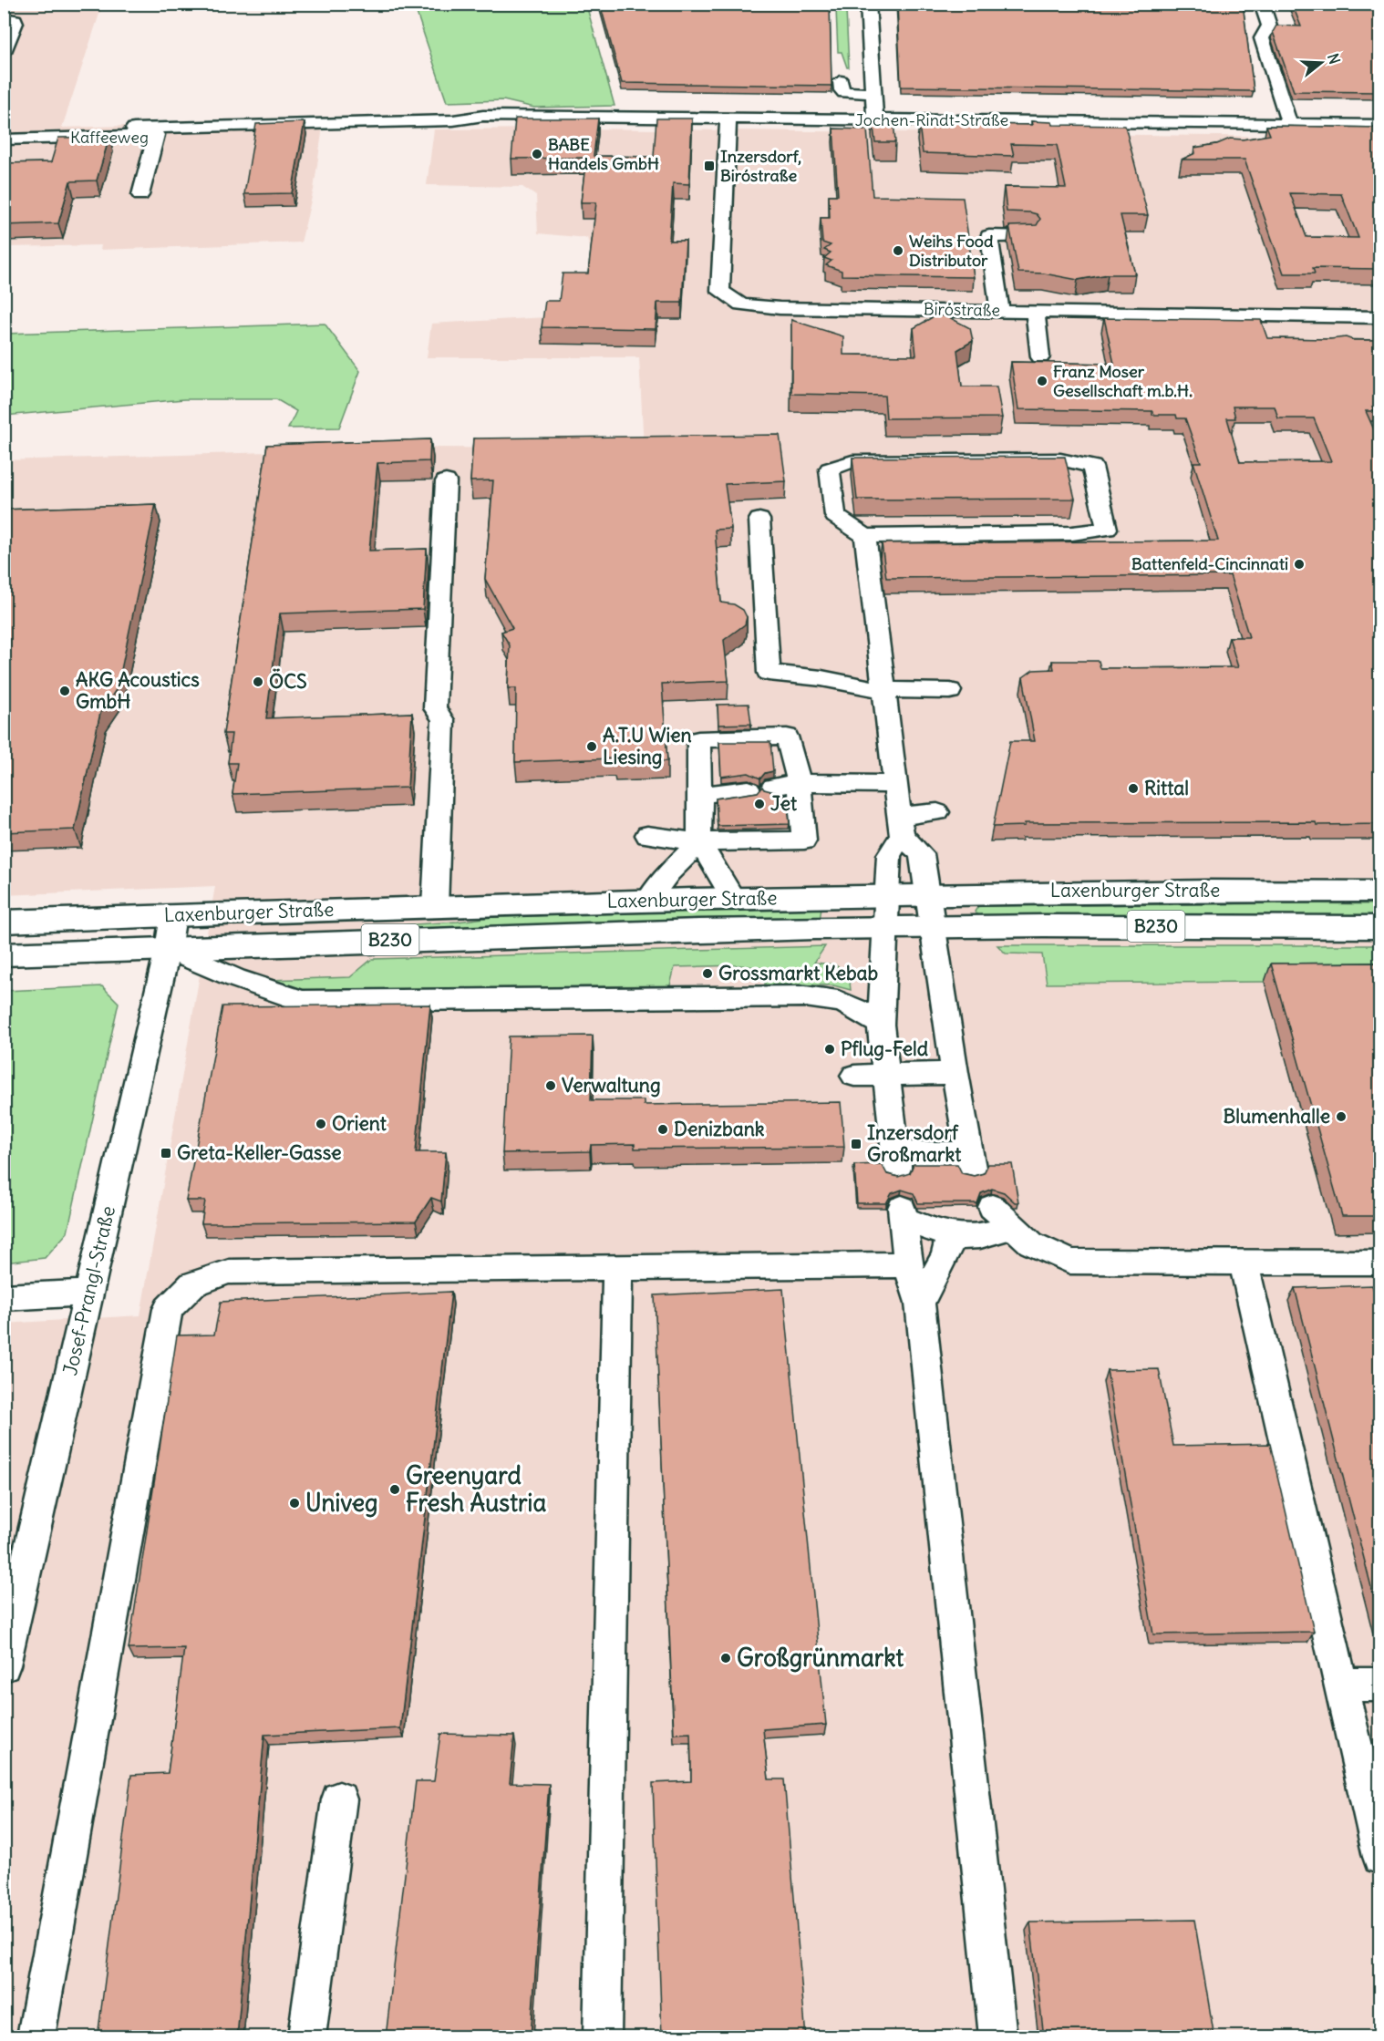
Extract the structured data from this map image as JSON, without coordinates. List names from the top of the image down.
{
  "streets": {
    "main road": ["Laxenburger Straße", "B230"],
    "street": [
      "Jochen-Rindt-Straße",
      "Kaffeeweg",
      "Biróstraße",
      "Josef-Prangl-Straße"
    ]
  },
  "crossings": [
    ["Jochen-Rindt-Straße", "Kaffeeweg"],
    ["Jochen-Rindt-Straße", "Biróstraße"],
    ["Laxenburger Straße", "Josef-Prangl-Straße"]
  ],
  "places": {
    "other": [
      "BABE Handels GmbH",
      "Weihs Food Distributor",
      "Franz Moser Gesellschaft m.b.H.",
      "Battenfeld-Cincinnati",
      "ÖCS",
      "AKG Acoustics GmbH",
      "A.T.U Wien Liesing",
      "Rittal",
      "Jet",
      "Grossmarkt Kebab",
      "Pflug-Feld",
      "Verwaltung",
      "Blumenhalle",
      "Orient",
      "Denizbank",
      "Greenyard Fresh Austria",
      "Univeg",
      "Großgrünmarkt"
    ],
    "transit": ["Inzersdorf, Biróstraße", "Inzersdorf Großmarkt", "Greta-Keller-Gasse"]
  },
  "north": "right"
}
